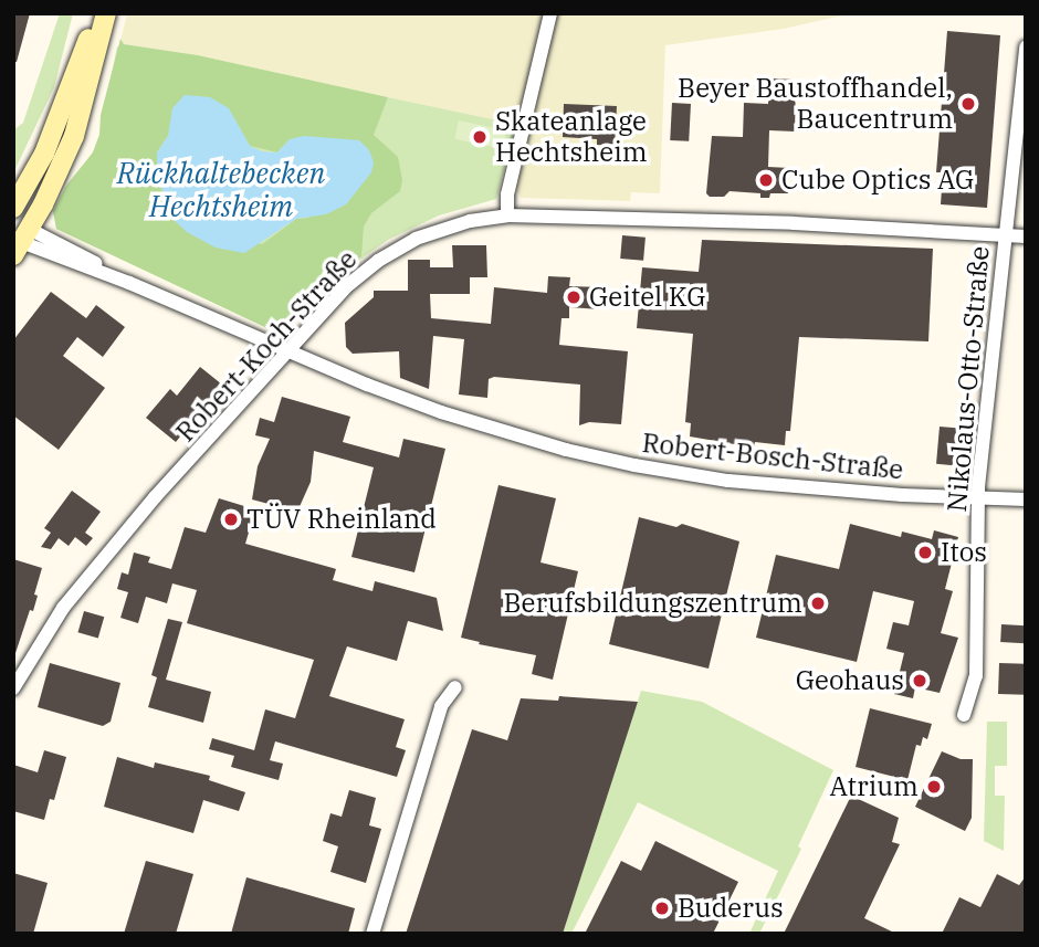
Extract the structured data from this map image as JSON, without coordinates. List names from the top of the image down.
{
  "streets": {
    "street": ["Robert-Koch-Straße", "Nikolaus-Otto-Straße", "Robert-Bosch-Straße"]
  },
  "crossings": [
    ["Robert-Koch-Straße", "Nikolaus-Otto-Straße"],
    ["Robert-Koch-Straße", "Robert-Bosch-Straße"],
    ["Nikolaus-Otto-Straße", "Robert-Bosch-Straße"]
  ],
  "water": ["Rückhaltebecken Hechtsheim"],
  "places": [
    "Beyer Baustoffhandel, Baucentrum",
    "Skateanlage Hechtsheim",
    "Cube Optics AG",
    "Geitel KG",
    "TÜV Rheinland",
    "Itos",
    "Berufsbildungszentrum",
    "Geohaus",
    "Atrium",
    "Buderus"
  ]
}
